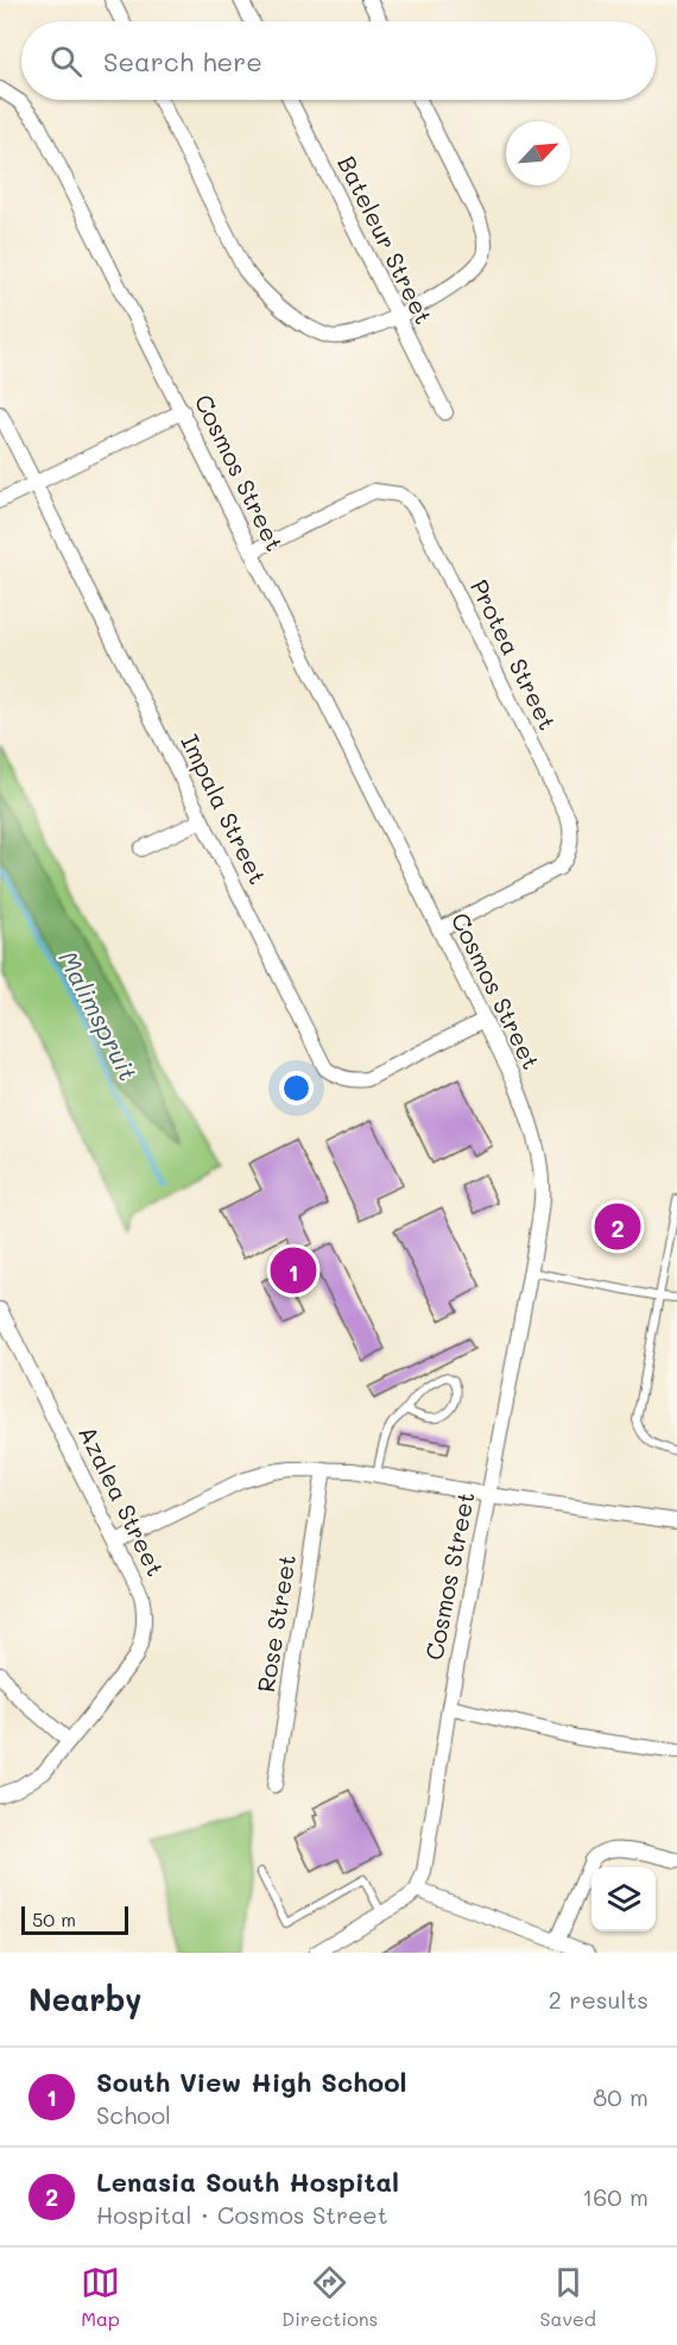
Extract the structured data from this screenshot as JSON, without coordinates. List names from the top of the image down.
{
  "streets": {
    "street": [
      "Bateleur Street",
      "Cosmos Street",
      "Protea Street",
      "Impala Street",
      "Azalea Street",
      "Rose Street"
    ]
  },
  "crossings": [
    ["Cosmos Street", "Protea Street"],
    ["Cosmos Street", "Impala Street"]
  ],
  "water": ["Malimspruit"],
  "scale_bar": "50 m",
  "north": "top right",
  "page": {
    "search": "Search here",
    "pins": ["2", "1"],
    "scale": "50 m",
    "heading": ["Nearby", "2 results"],
    "list": [
      {
        "mark": "1",
        "name": "South View High School",
        "note": "School",
        "value": "80 m"
      },
      {
        "mark": "2",
        "name": "Lenasia South Hospital",
        "note": "Hospital · Cosmos Street",
        "value": "160 m"
      }
    ],
    "nav": ["Map", "Directions", "Saved"]
  }
}
